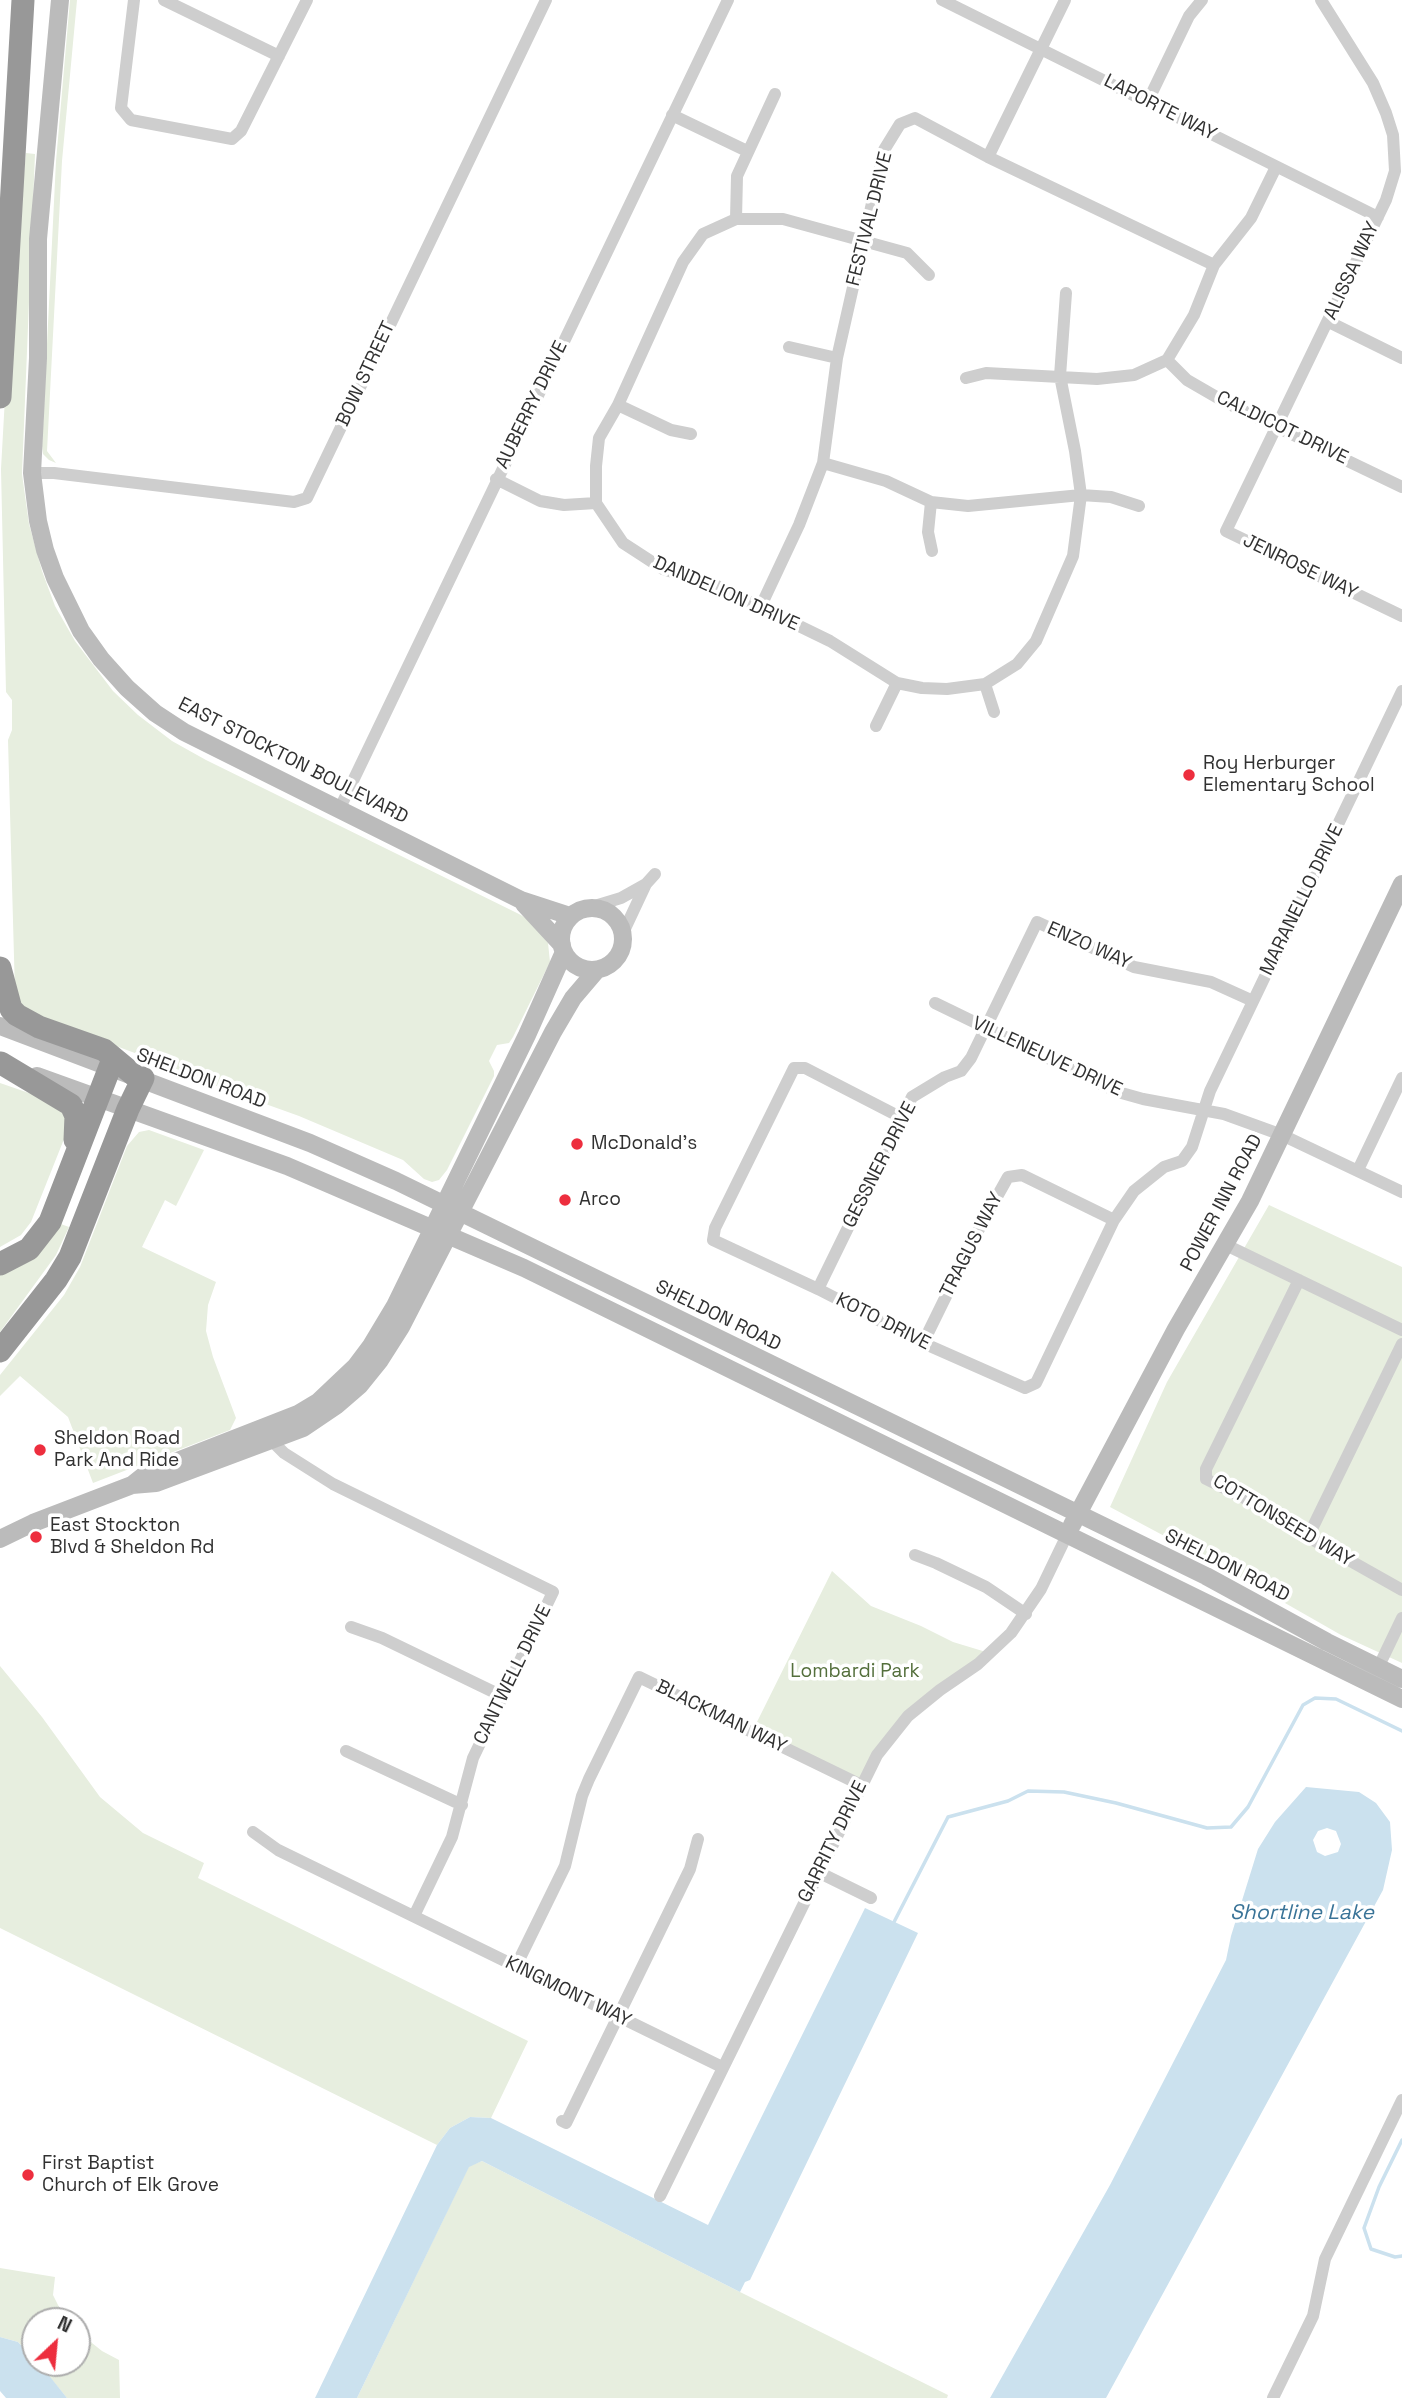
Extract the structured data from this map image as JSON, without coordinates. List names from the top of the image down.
{
  "streets": {
    "main road": ["EAST STOCKTON BOULEVARD", "SHELDON ROAD", "POWER INN ROAD"],
    "street": [
      "LAPORTE WAY",
      "FESTIVAL DRIVE",
      "ALISSA WAY",
      "BOW STREET",
      "AUBERRY DRIVE",
      "CALDICOT DRIVE",
      "JENROSE WAY",
      "DANDELION DRIVE",
      "MARANELLO DRIVE",
      "ENZO WAY",
      "VILLENEUVE DRIVE",
      "GESSNER DRIVE",
      "TRAGUS WAY",
      "KOTO DRIVE",
      "COTTONSEED WAY",
      "CANTWELL DRIVE",
      "BLACKMAN WAY",
      "GARRITY DRIVE",
      "KINGMONT WAY"
    ]
  },
  "crossings": [
    ["LAPORTE WAY", "ALISSA WAY"],
    ["FESTIVAL DRIVE", "DANDELION DRIVE"],
    ["ALISSA WAY", "CALDICOT DRIVE"],
    ["ALISSA WAY", "JENROSE WAY"],
    ["BOW STREET", "EAST STOCKTON BOULEVARD"],
    ["AUBERRY DRIVE", "EAST STOCKTON BOULEVARD"],
    ["CALDICOT DRIVE", "JENROSE WAY"],
    ["MARANELLO DRIVE", "ENZO WAY"],
    ["MARANELLO DRIVE", "VILLENEUVE DRIVE"],
    ["MARANELLO DRIVE", "KOTO DRIVE"],
    ["ENZO WAY", "VILLENEUVE DRIVE"],
    ["ENZO WAY", "GESSNER DRIVE"],
    ["VILLENEUVE DRIVE", "GESSNER DRIVE"],
    ["VILLENEUVE DRIVE", "POWER INN ROAD"],
    ["VILLENEUVE DRIVE", "KOTO DRIVE"],
    ["SHELDON ROAD", "POWER INN ROAD"],
    ["GESSNER DRIVE", "KOTO DRIVE"],
    ["POWER INN ROAD", "GARRITY DRIVE"],
    ["TRAGUS WAY", "KOTO DRIVE"],
    ["CANTWELL DRIVE", "KINGMONT WAY"],
    ["BLACKMAN WAY", "GARRITY DRIVE"],
    ["BLACKMAN WAY", "KINGMONT WAY"],
    ["GARRITY DRIVE", "KINGMONT WAY"]
  ],
  "water": ["Shortline Lake"],
  "parks": ["Lombardi Park"],
  "places": [
    "Roy Herburger Elementary School",
    "McDonald's",
    "Arco",
    "Sheldon Road Park And Ride",
    "East Stockton Blvd & Sheldon Rd",
    "First Baptist Church of Elk Grove"
  ],
  "north": "top right"
}
